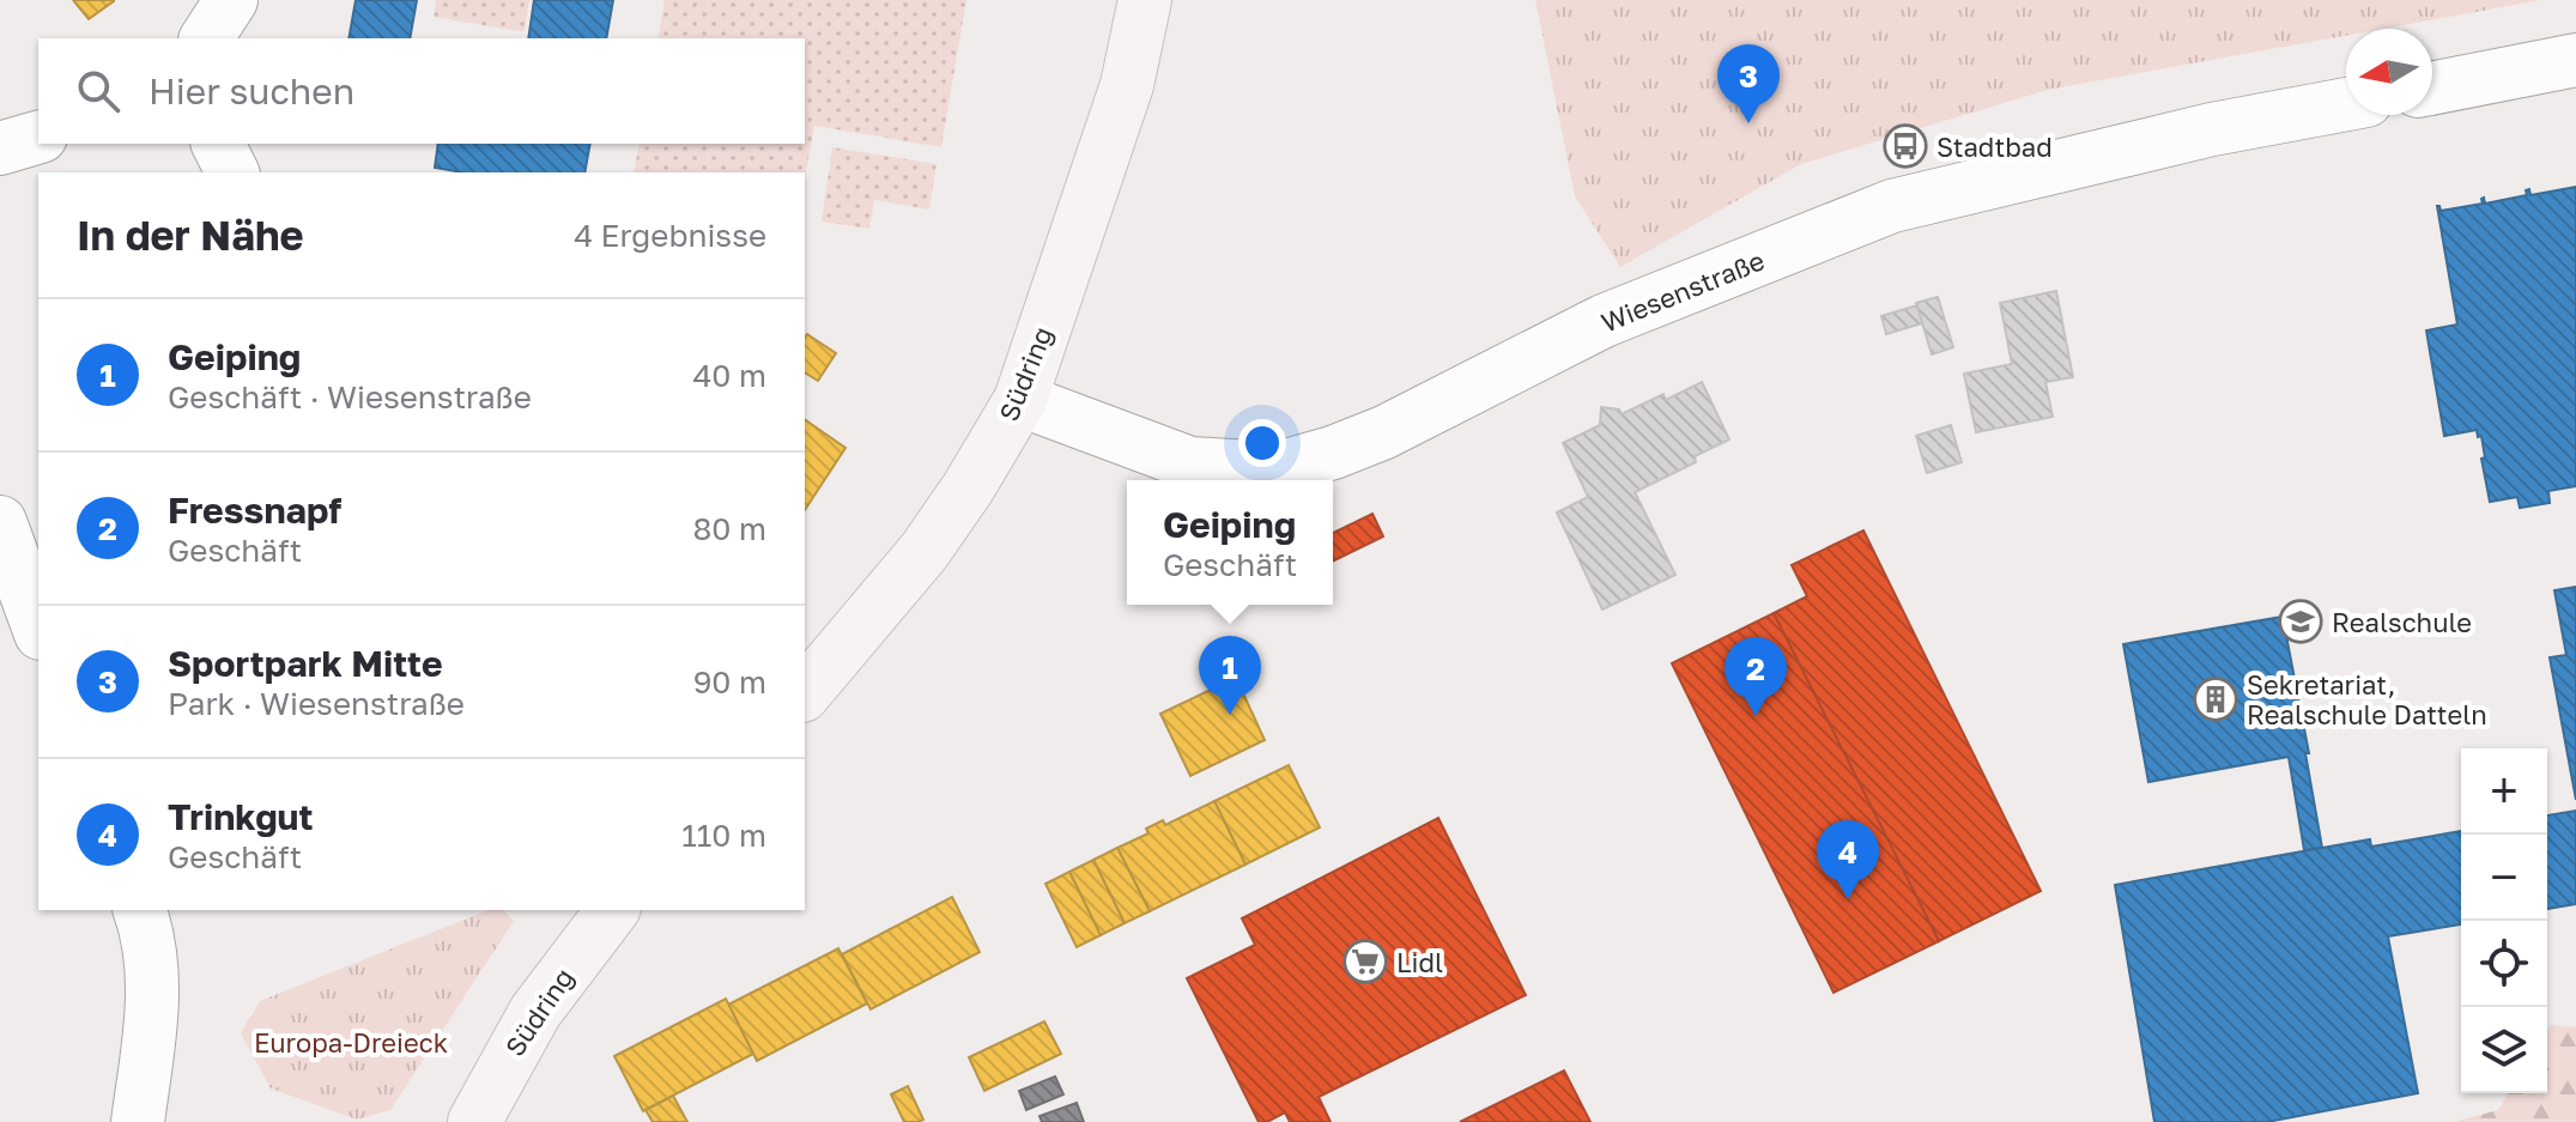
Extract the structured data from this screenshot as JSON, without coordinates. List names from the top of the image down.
{
  "streets": {
    "main road": ["Südring"],
    "street": ["Wiesenstraße"]
  },
  "crossings": [
    ["Wiesenstraße", "Südring"]
  ],
  "parks": ["Europa-Dreieck"],
  "places": {
    "bus stop": ["Stadtbad"],
    "school or university": ["Realschule"],
    "building": ["Sekretariat, Realschule Datteln"],
    "supermarket": ["Lidl"]
  },
  "north": "left",
  "page": {
    "search": "Hier suchen",
    "pins": [
      "3",
      "1",
      "2",
      "4"
    ],
    "heading": ["In der Nähe", "4 Ergebnisse"],
    "list": [
      {
        "mark": "1",
        "name": "Geiping",
        "note": "Geschäft · Wiesenstraße",
        "value": "40 m"
      },
      {
        "mark": "2",
        "name": "Fressnapf",
        "note": "Geschäft",
        "value": "80 m"
      },
      {
        "mark": "3",
        "name": "Sportpark Mitte",
        "note": "Park · Wiesenstraße",
        "value": "90 m"
      },
      {
        "mark": "4",
        "name": "Trinkgut",
        "note": "Geschäft",
        "value": "110 m"
      }
    ],
    "popup": ["Geiping", "Geschäft"],
    "map_buttons": ["+", "−"]
  }
}
